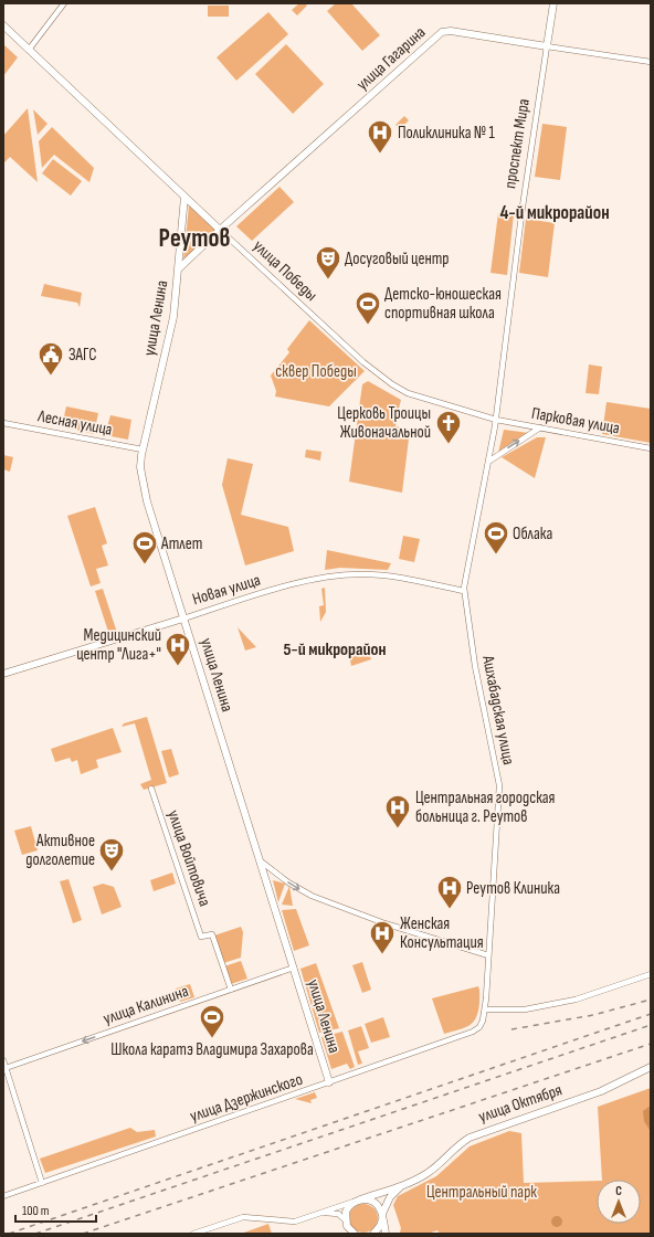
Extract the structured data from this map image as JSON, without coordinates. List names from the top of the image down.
{
  "streets": {
    "street": [
      "улица Гагарина",
      "проспект Мира",
      "улица Победы",
      "улица Ленина",
      "Парковая улица",
      "Лесная улица",
      "Новая улица",
      "Ашхабадская улица",
      "улица Войтовича",
      "улица Калинина",
      "улица Дзержинского",
      "улица Октября"
    ]
  },
  "crossings": [
    ["улица Гагарина", "проспект Мира"],
    ["улица Гагарина", "улица Победы"],
    ["улица Гагарина", "улица Ленина"],
    ["проспект Мира", "улица Победы"],
    ["проспект Мира", "Парковая улица"],
    ["проспект Мира", "Ашхабадская улица"],
    ["улица Победы", "улица Ленина"],
    ["улица Победы", "Парковая улица"],
    ["улица Победы", "Ашхабадская улица"],
    ["улица Ленина", "Лесная улица"],
    ["улица Ленина", "Новая улица"],
    ["улица Ленина", "улица Калинина"],
    ["улица Ленина", "улица Дзержинского"],
    ["Парковая улица", "Ашхабадская улица"],
    ["Новая улица", "Ашхабадская улица"],
    ["Ашхабадская улица", "улица Дзержинского"],
    ["улица Войтовича", "улица Калинина"]
  ],
  "one_way": ["улица Калинина"],
  "districts": ["4-й микрорайон", "Реутов", "5-й микрорайон"],
  "parks": ["сквер Победы", "Центральный парк"],
  "places": {
    "hospital": [
      "Поликлиника № 1",
      "Медицинский центр \"Лига+\"",
      "Центральная городская больница г. Реутов",
      "Реутов Клиника",
      "Женская Консультация"
    ],
    "theatre": ["Досуговый центр", "Активное долголетие"],
    "sports": [
      "Детско-юношеская спортивная школа",
      "Облака",
      "Атлет",
      "Школа каратэ Владимира Захарова"
    ],
    "public building": ["ЗАГС"],
    "church": ["Церковь Троицы Живоначальной"]
  },
  "scale_bar": "100 m",
  "north": "top"
}
